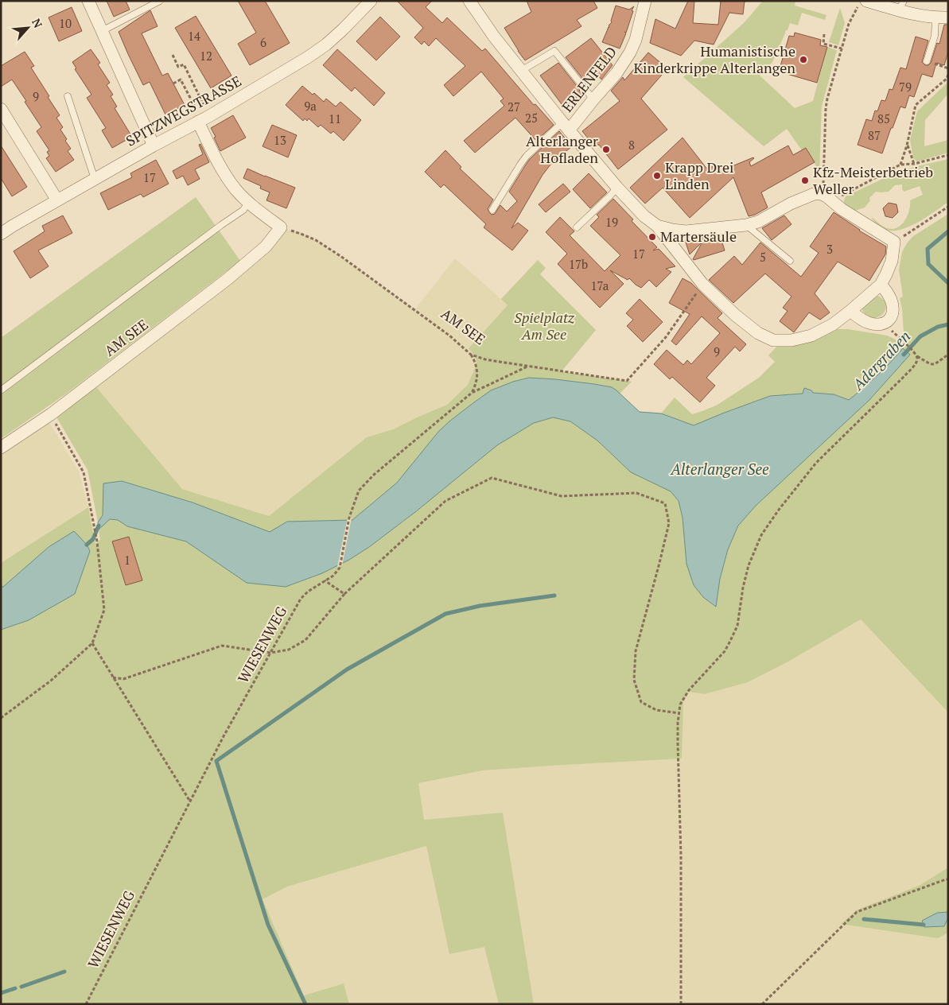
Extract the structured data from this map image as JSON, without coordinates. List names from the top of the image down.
{
  "streets": {
    "street": ["ERLENFELD", "SPITZWEGSTRASSE", "AM SEE"],
    "path": ["WIESENWEG"]
  },
  "crossings": [
    ["AM SEE", "WIESENWEG"]
  ],
  "water": ["Adergraben", "Alterlanger See"],
  "parks": ["Spielplatz Am See"],
  "places": [
    "Humanistische Kinderkrippe Alterlangen",
    "Alterlanger Hofladen",
    "Krapp Drei Linden",
    "Kfz-Meisterbetrieb Weller",
    "Martersäule"
  ],
  "house_numbers": [
    "10",
    "14",
    "6",
    "12",
    "79",
    "9",
    "9a",
    "27",
    "25",
    "11",
    "85",
    "87",
    "13",
    "8",
    "17",
    "19",
    "3",
    "17",
    "5",
    "17b",
    "17a",
    "9",
    "1"
  ],
  "north": "top right"
}
